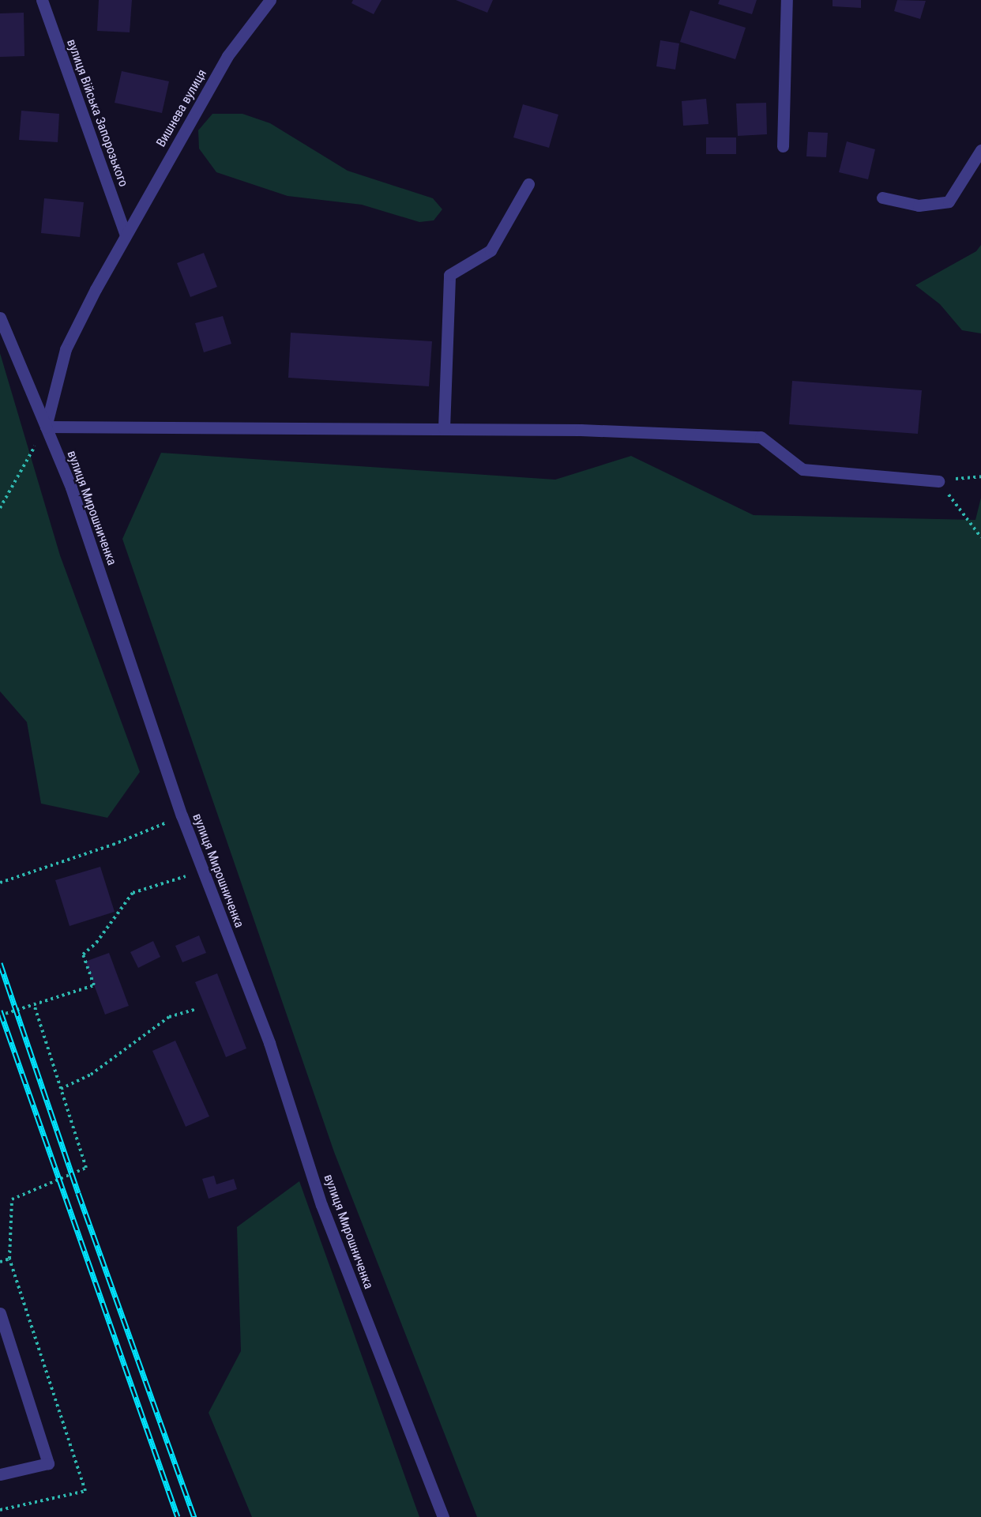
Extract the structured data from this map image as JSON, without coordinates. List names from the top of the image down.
{
  "streets": {
    "street": ["Вишнева вулиця", "вулиця Війська Запорозького", "вулиця Мирошниченка"]
  },
  "crossings": [
    ["Вишнева вулиця", "вулиця Війська Запорозького"]
  ]
}
